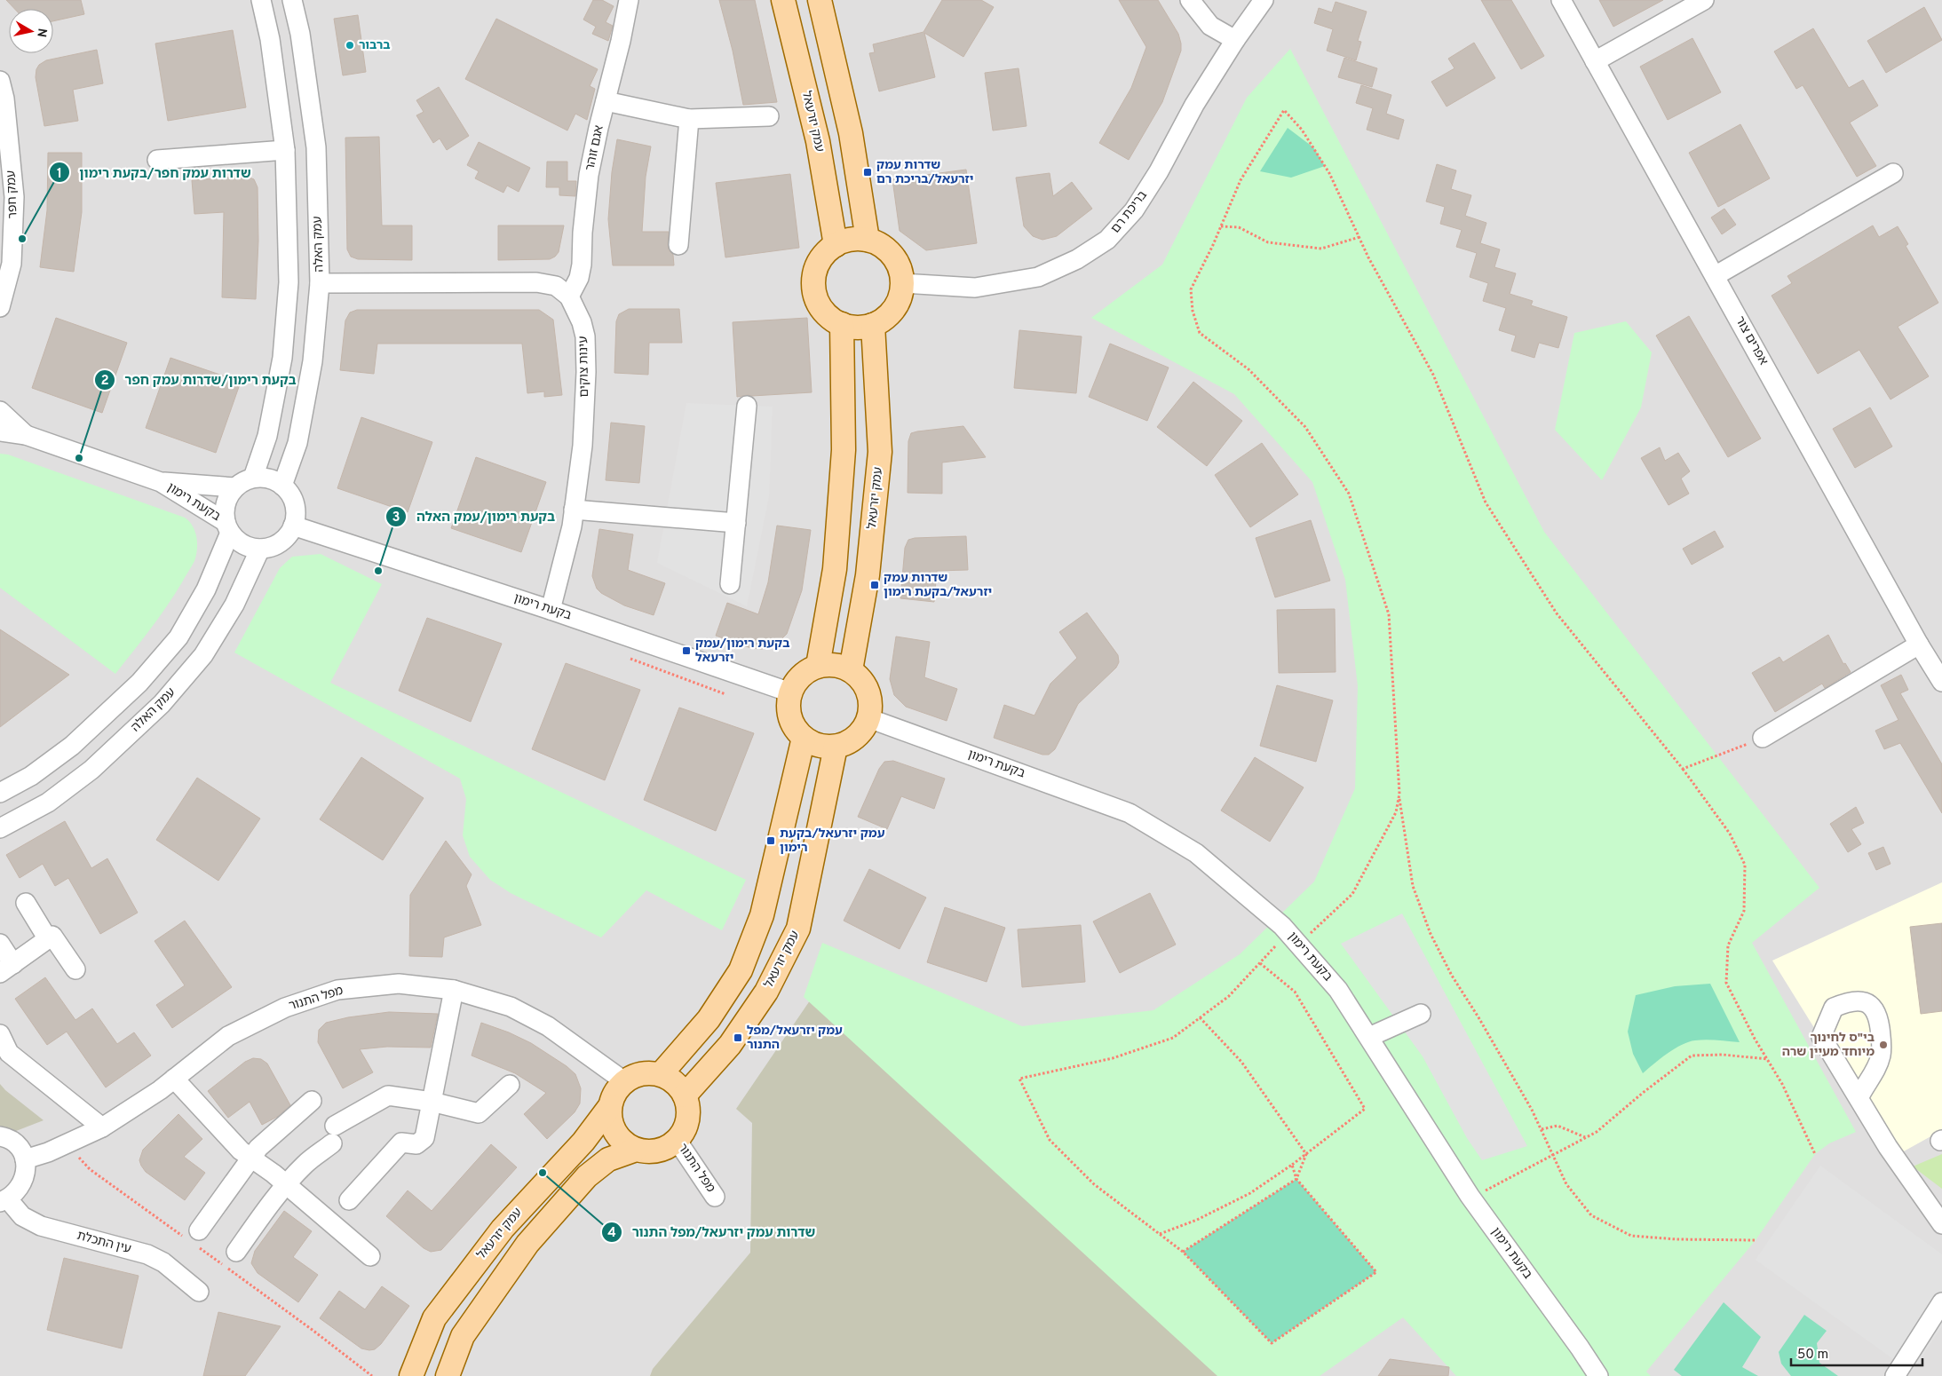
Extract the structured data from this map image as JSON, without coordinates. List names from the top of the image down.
{
  "streets": {
    "main road": ["עמק יזרעאל"],
    "street": [
      "אגם זוהר",
      "עמק חפר",
      "בריכת רם",
      "עמק האלה",
      "אפרים צור",
      "עינות צוקים",
      "בקעת רימון",
      "מפל התנור",
      "עין התכלת"
    ]
  },
  "crossings": [
    ["עמק יזרעאל", "בריכת רם"],
    ["עמק יזרעאל", "בקעת רימון"],
    ["עמק יזרעאל", "מפל התנור"],
    ["אגם זוהר", "עינות צוקים"],
    ["עמק האלה", "בקעת רימון"],
    ["עינות צוקים", "בקעת רימון"]
  ],
  "places": {
    "other": [
      "ברבור",
      "שדרות עמק חפר/בקעת רימון",
      "בקעת רימון/שדרות עמק חפר",
      "בקעת רימון/עמק האלה",
      "בי\"ס לחינוך מיוחד מעיין שרה",
      "שדרות עמק יזרעאל/מפל התנור"
    ],
    "transit": [
      "שדרות עמק יזרעאל/בריכת רם",
      "שדרות עמק יזרעאל/בקעת רימון",
      "בקעת רימון/עמק יזרעאל",
      "עמק יזרעאל/בקעת רימון",
      "עמק יזרעאל/מפל התנור"
    ]
  },
  "scale_bar": "50 m",
  "north": "right"
}
